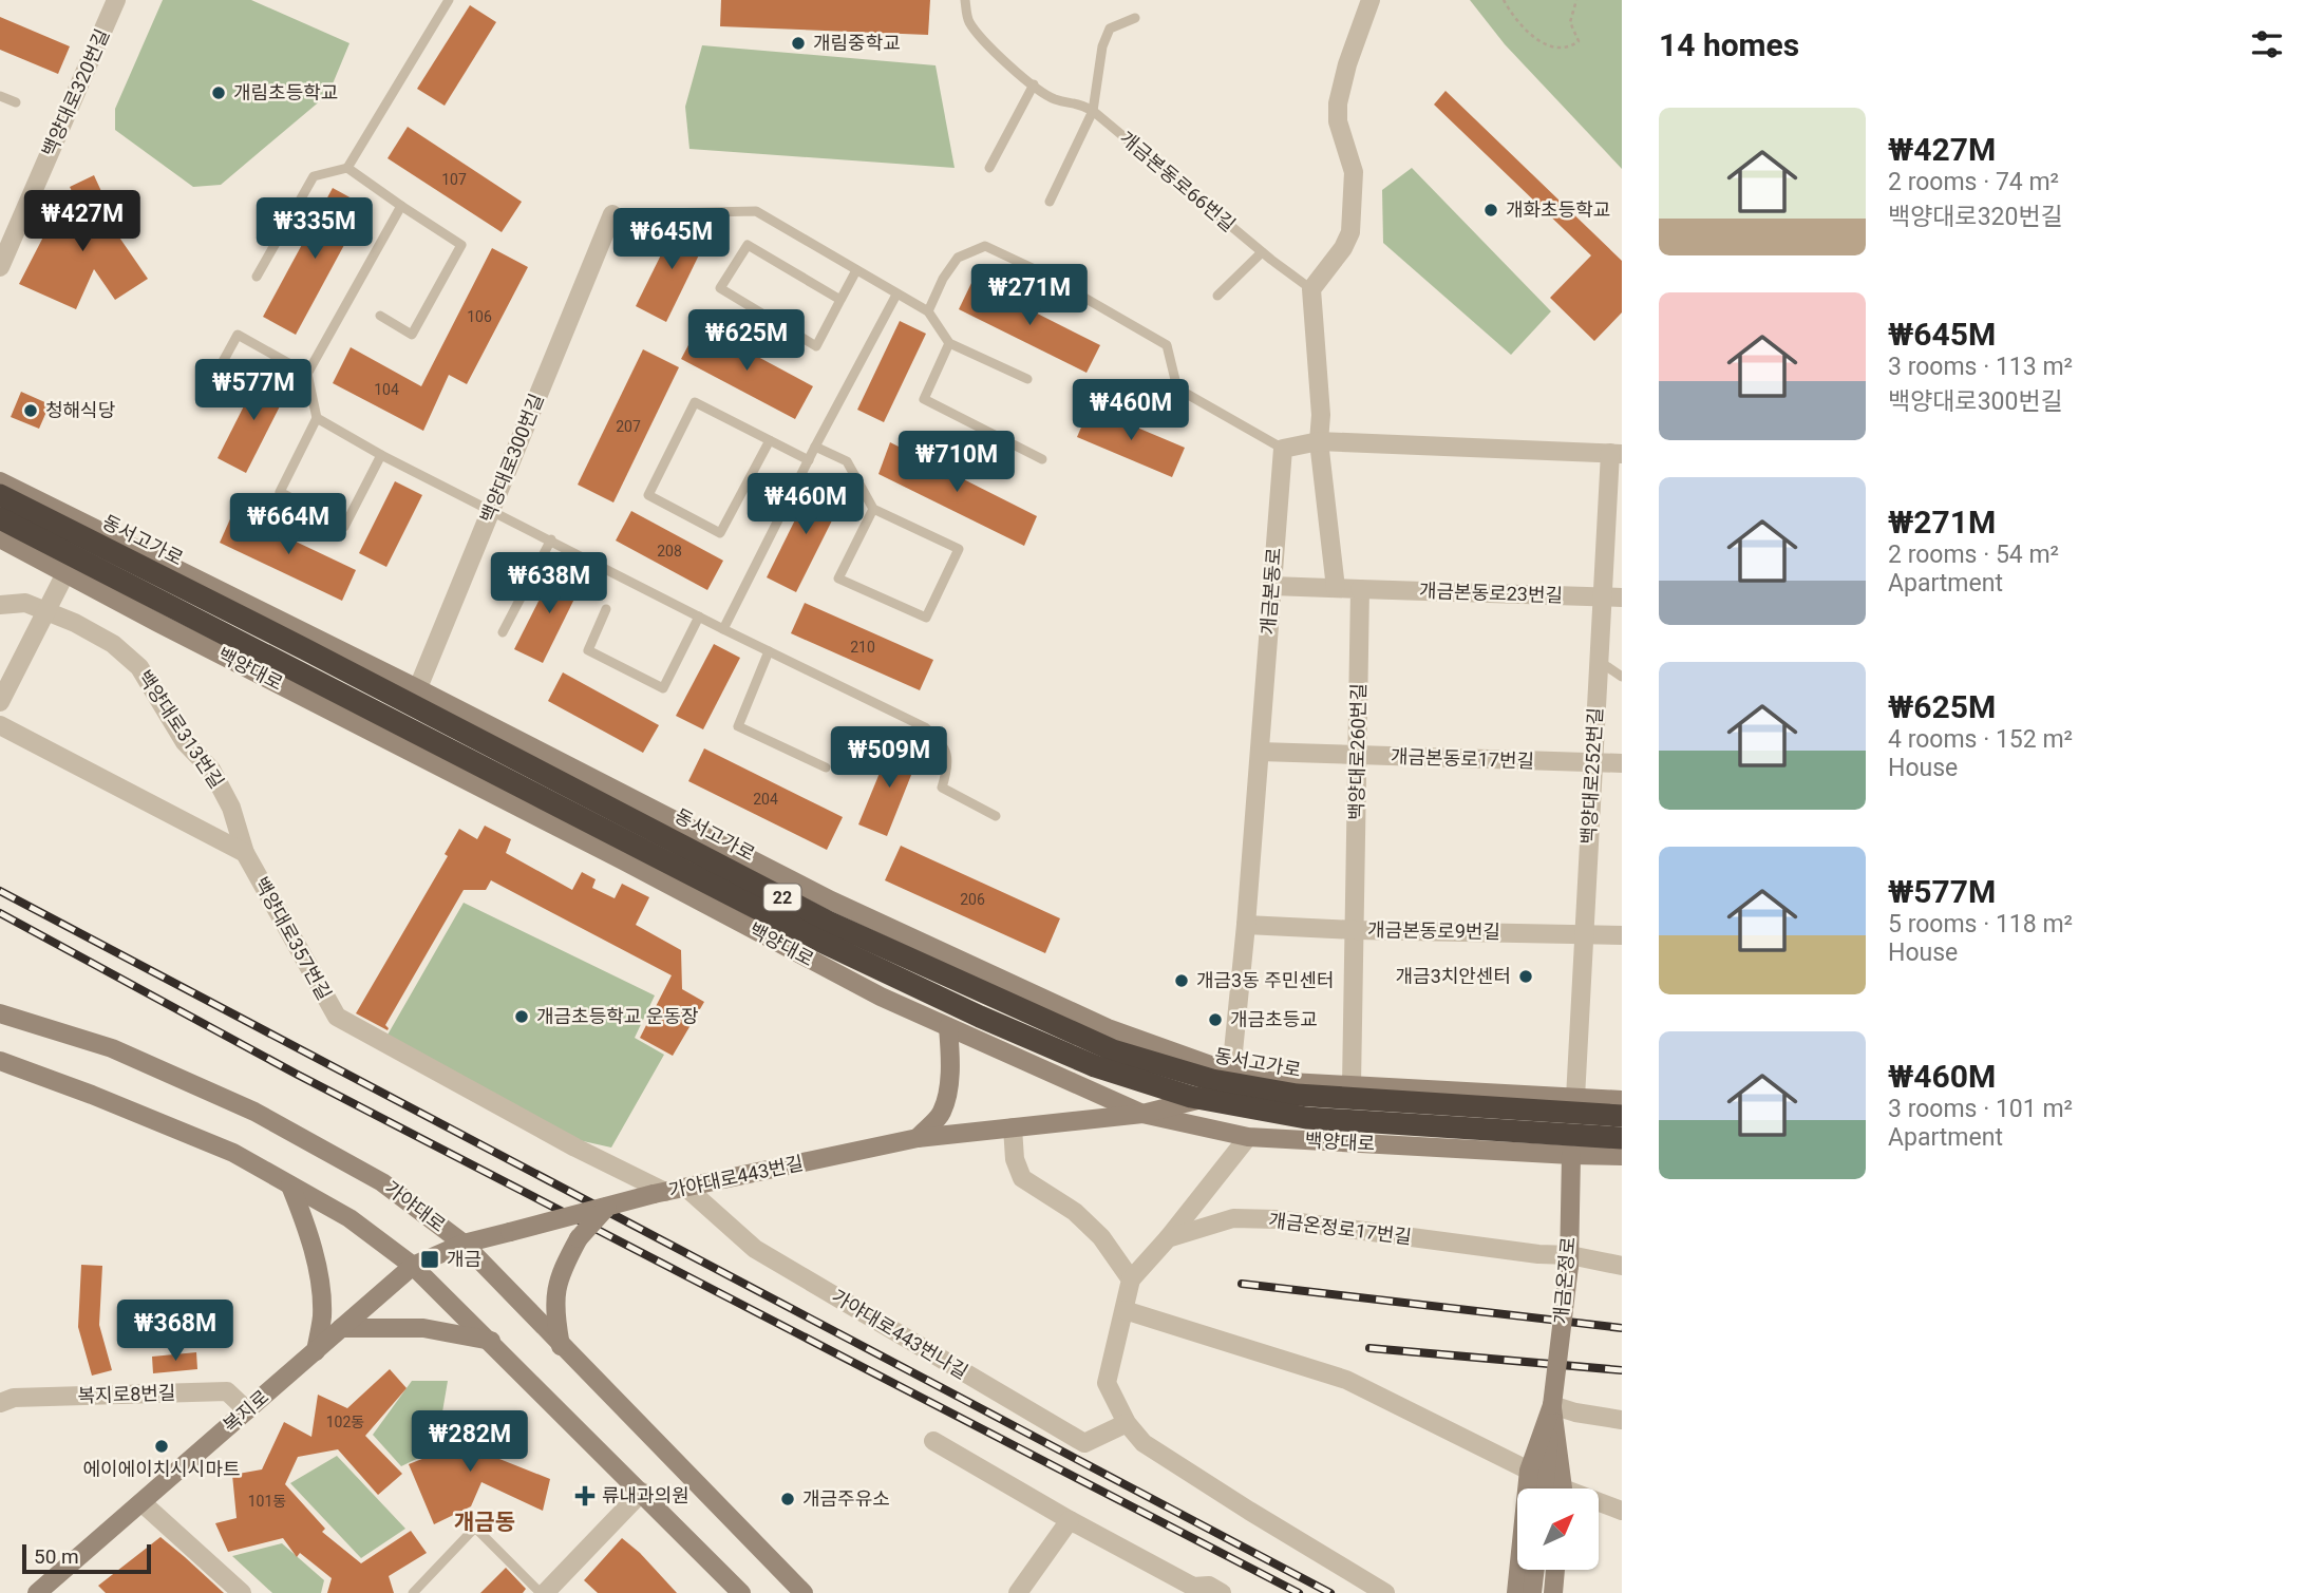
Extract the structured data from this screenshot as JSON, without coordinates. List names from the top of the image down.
{
  "streets": {
    "highway": ["동서고가로", "22"],
    "main road": [
      "백양대로",
      "가야대로443번길",
      "가야대로",
      "개금온정로",
      "복지로"
    ],
    "street": [
      "백양대로320번길",
      "백양대로300번길",
      "개금본동로",
      "개금본동로23번길",
      "백양대로313번길",
      "백양대로260번길",
      "개금본동로17번길",
      "백양대로252번길",
      "개금본동로9번길",
      "백양대로357번길",
      "개금온정로17번길",
      "가야대로443번나길",
      "복지로8번길"
    ],
    "lane": ["개금본동로66번길"]
  },
  "crossings": [
    ["백양대로300번길", "백양대로"],
    ["개금본동로", "개금본동로17번길"],
    ["개금본동로", "개금본동로9번길"],
    ["개금본동로23번길", "백양대로260번길"],
    ["개금본동로23번길", "백양대로252번길"],
    ["백양대로", "가야대로443번길"],
    ["백양대로", "개금온정로"],
    ["백양대로313번길", "백양대로357번길"],
    ["백양대로260번길", "개금본동로17번길"],
    ["백양대로260번길", "개금본동로9번길"],
    ["개금본동로17번길", "백양대로252번길"],
    ["백양대로252번길", "개금본동로9번길"],
    ["백양대로357번길", "가야대로443번길"],
    ["가야대로443번길", "가야대로"],
    ["가야대로443번길", "가야대로443번나길"],
    ["가야대로443번길", "복지로"],
    ["가야대로", "복지로"],
    ["개금온정로17번길", "개금온정로"],
    ["복지로8번길", "복지로"]
  ],
  "districts": ["개금동"],
  "places": {
    "other": [
      "개림중학교",
      "개림초등학교",
      "개화초등학교",
      "청해식당",
      "개금3치안센터",
      "개금3동 주민센터",
      "개금초등학교 운동장",
      "개금초등교",
      "에이에이치시시마트",
      "개금주유소"
    ],
    "transit": ["개금"],
    "health": ["류내과의원"]
  },
  "house_numbers": [
    "107",
    "106",
    "104",
    "207",
    "208",
    "210",
    "204",
    "206",
    "102동",
    "101동"
  ],
  "scale_bar": "50 m",
  "north": "top right",
  "page": {
    "heading": "14 homes",
    "list": [
      {
        "name": "₩427M",
        "note": "2 rooms · 74 m² · 백양대로320번길"
      },
      {
        "name": "₩645M",
        "note": "3 rooms · 113 m² · 백양대로300번길"
      },
      {
        "name": "₩271M",
        "note": "2 rooms · 54 m² · Apartment"
      },
      {
        "name": "₩625M",
        "note": "4 rooms · 152 m² · House"
      },
      {
        "name": "₩577M",
        "note": "5 rooms · 118 m² · House"
      },
      {
        "name": "₩460M",
        "note": "3 rooms · 101 m² · Apartment"
      }
    ],
    "price": [
      "₩427M",
      "₩335M",
      "₩645M",
      "₩271M",
      "₩625M",
      "₩577M",
      "₩460M",
      "₩710M",
      "₩460M",
      "₩664M",
      "₩638M",
      "₩509M",
      "₩368M",
      "₩282M"
    ],
    "scale": "50 m"
  }
}
